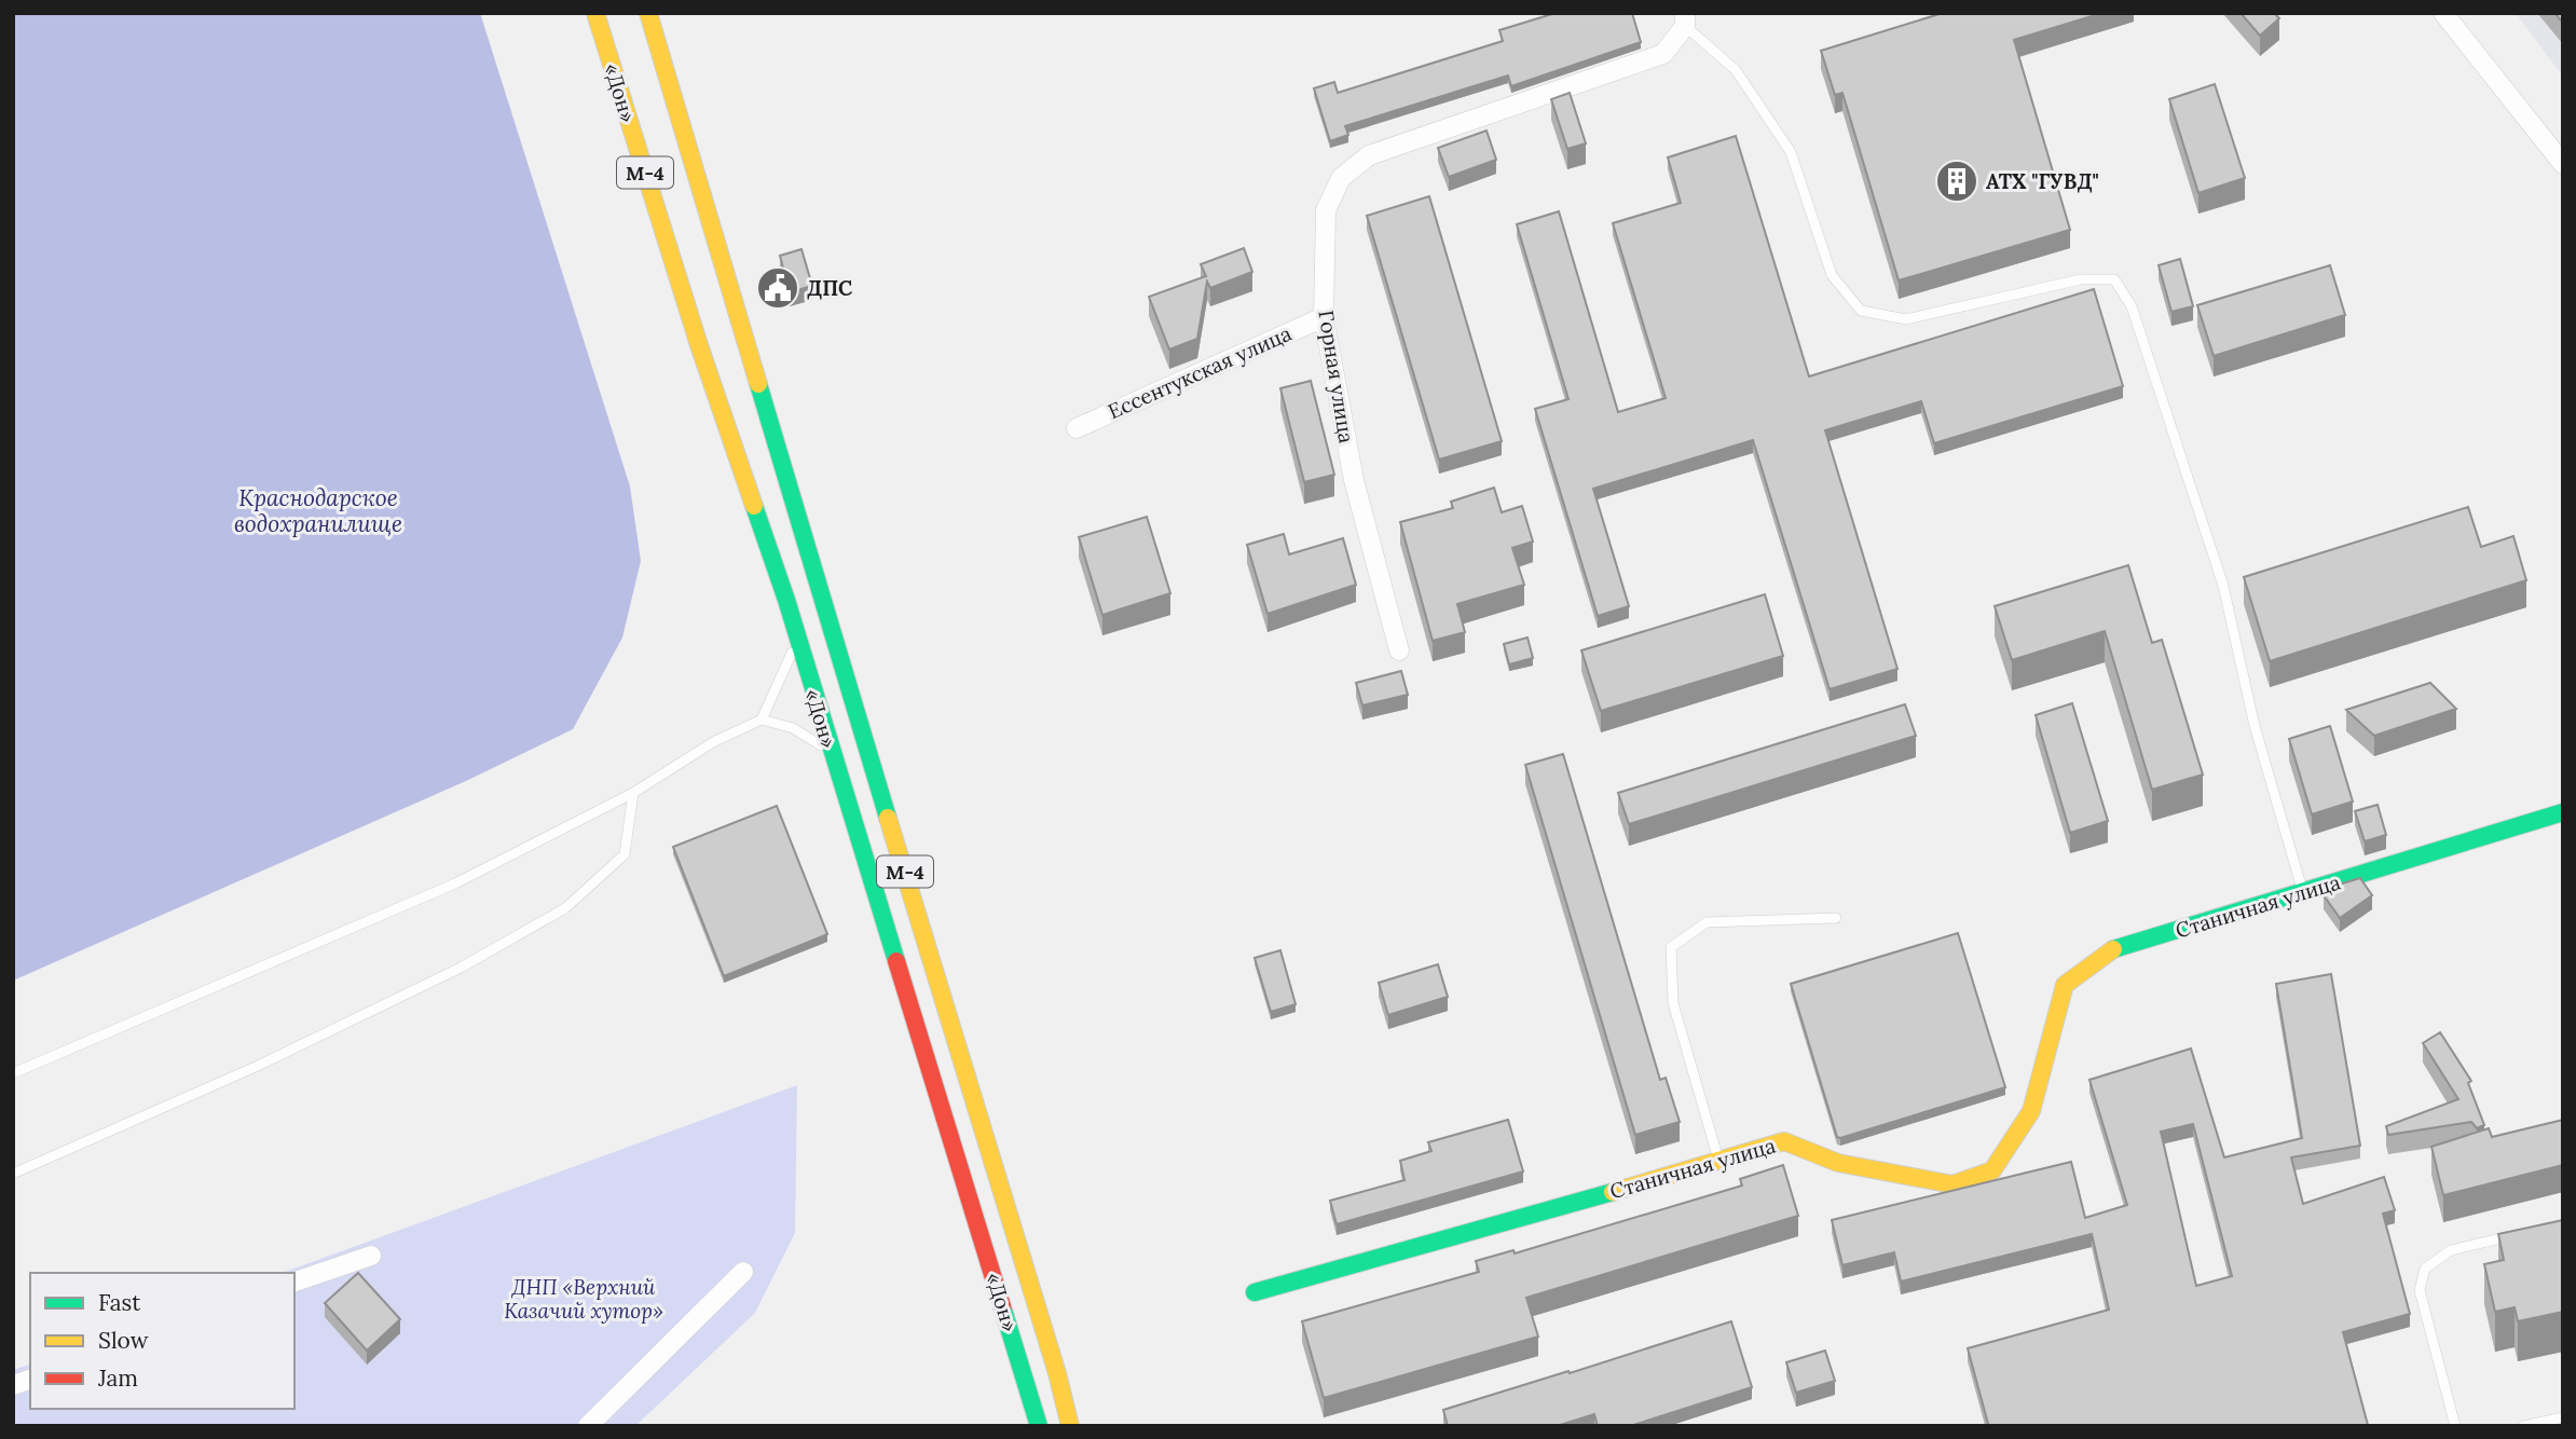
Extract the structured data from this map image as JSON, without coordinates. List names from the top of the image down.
{
  "streets": {
    "main road": ["«Дон»", "М-4", "Станичная улица"],
    "street": ["Ессентукская улица", "Горная улица"]
  },
  "crossings": [
    ["Ессентукская улица", "Горная улица"]
  ],
  "water": ["Краснодарское водохранилище"],
  "parks": ["ДНП «Верхний Казачий хутор»"],
  "places": {
    "building": ["АТХ \"ГУВД\""],
    "public building": ["ДПС"]
  },
  "legend": ["Fast", "Slow", "Jam"]
}
